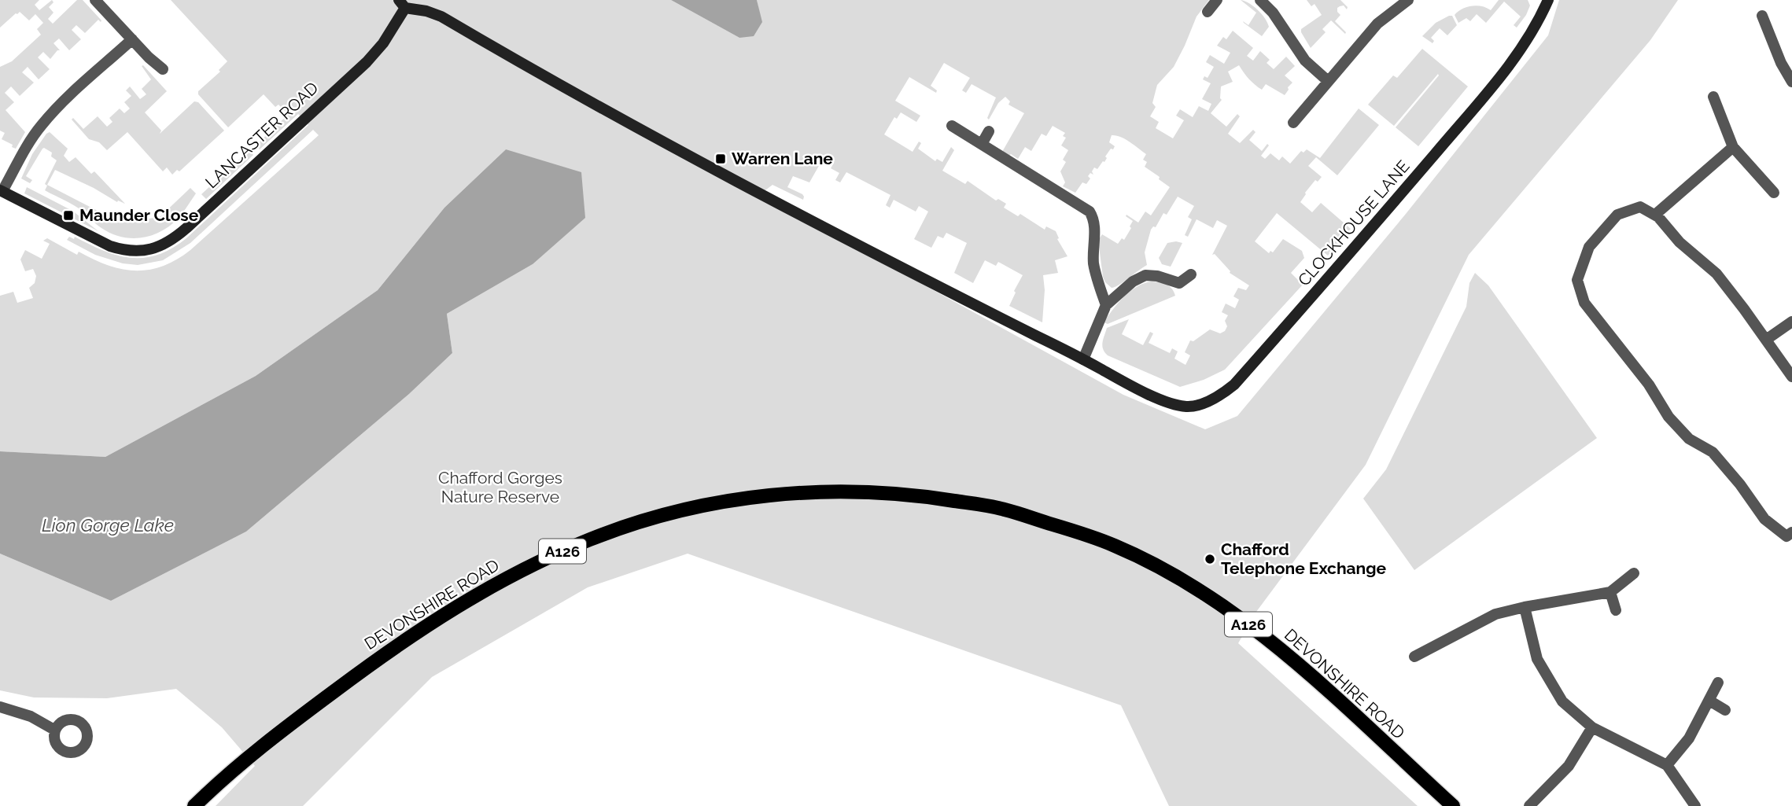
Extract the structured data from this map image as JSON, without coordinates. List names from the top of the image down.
{
  "streets": {
    "main road": ["A126", "DEVONSHIRE ROAD"],
    "street": ["LANCASTER ROAD", "CLOCKHOUSE LANE"]
  },
  "water": ["Lion Gorge Lake"],
  "parks": ["Chafford Gorges Nature Reserve"],
  "places": {
    "transit": ["Warren Lane", "Maunder Close"],
    "other": ["Chafford Telephone Exchange"]
  }
}
